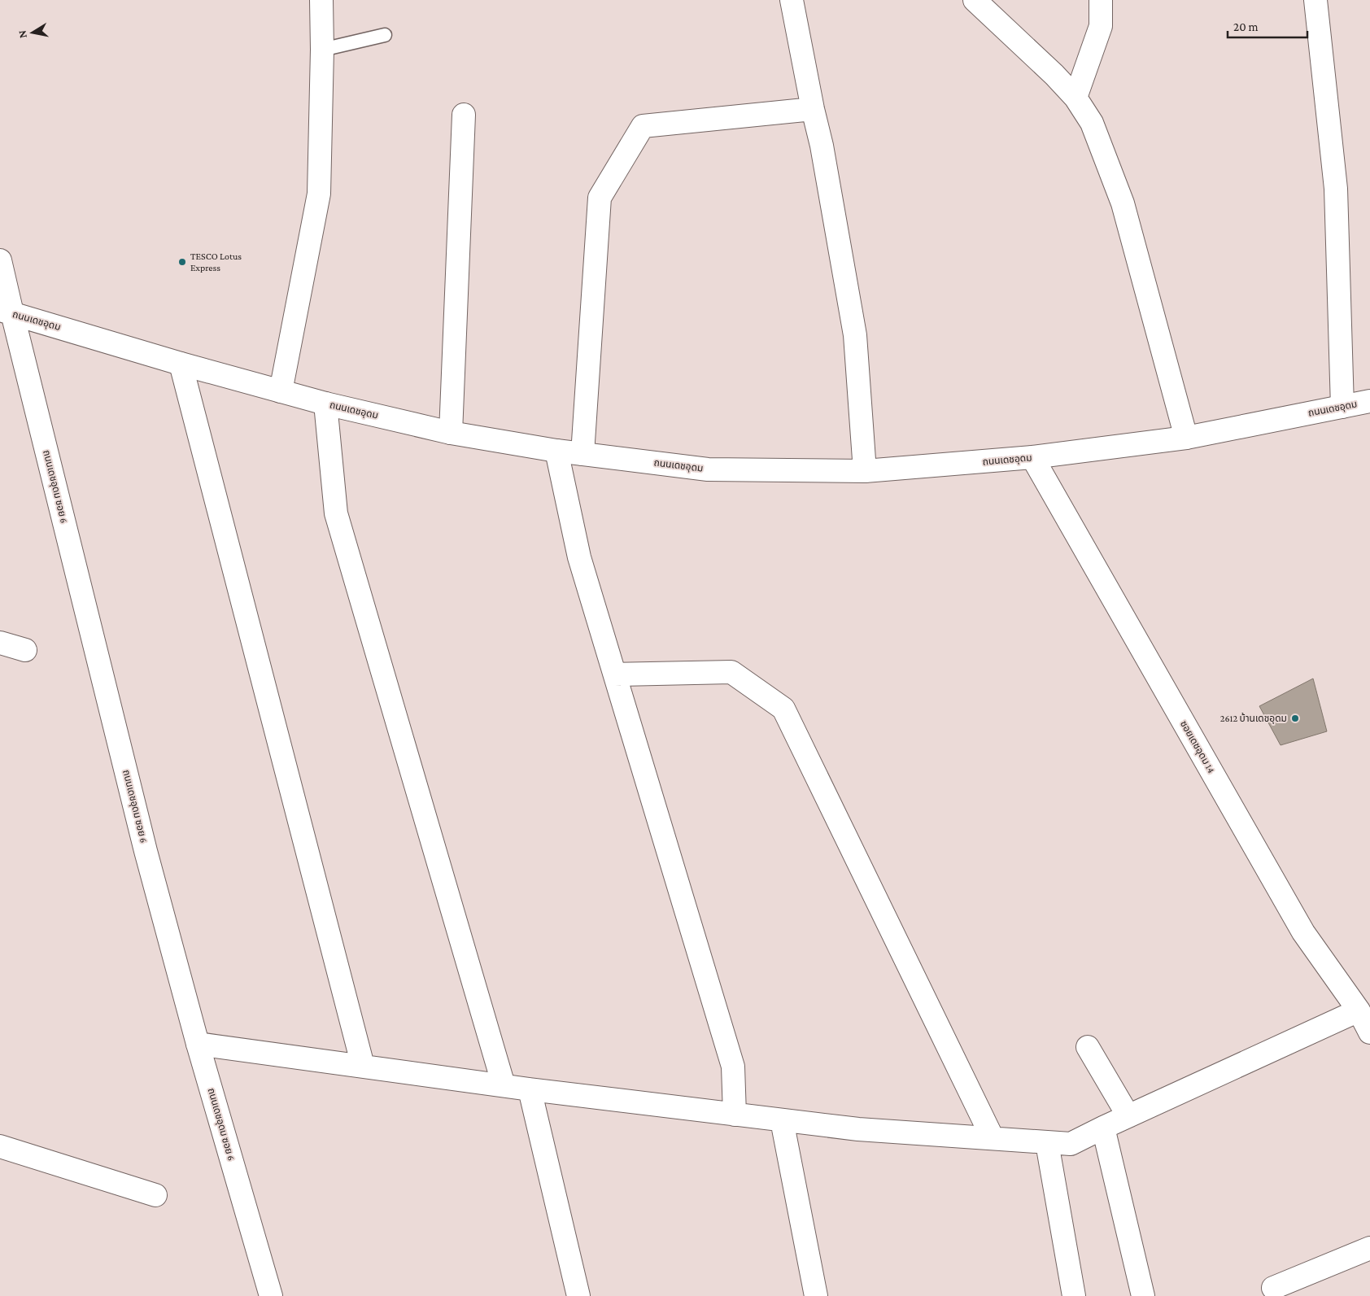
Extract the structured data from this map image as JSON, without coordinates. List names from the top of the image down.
{
  "streets": {
    "street": ["ถนนเดชอุดม", "ถนนเดชอุดม ซอย 6", "ซอยเดชอุดม 14"]
  },
  "crossings": [
    ["ถนนเดชอุดม", "ถนนเดชอุดม ซอย 6"],
    ["ถนนเดชอุดม", "ซอยเดชอุดม 14"]
  ],
  "places": ["TESCO Lotus Express", "2612 บ้านเดชอุดม"],
  "scale_bar": "20 m",
  "north": "left"
}
